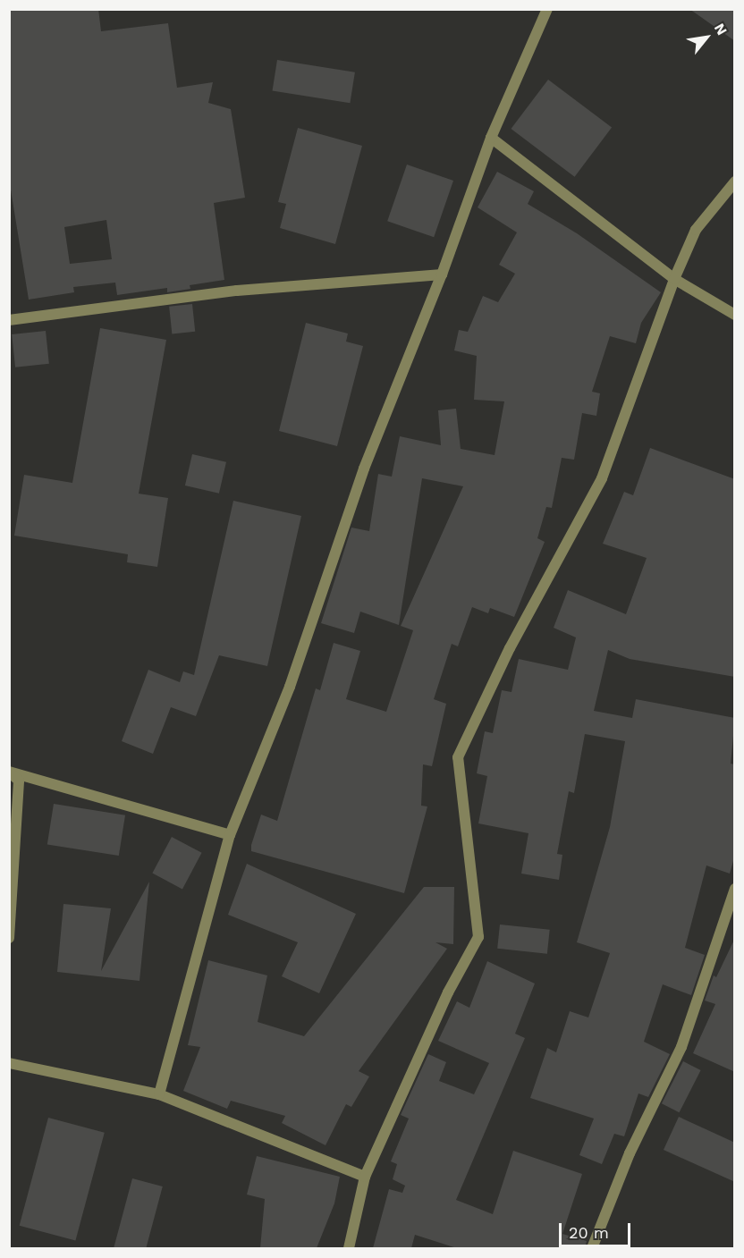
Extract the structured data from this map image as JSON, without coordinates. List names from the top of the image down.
{
  "scale_bar": "20 m",
  "north": "top right"
}
